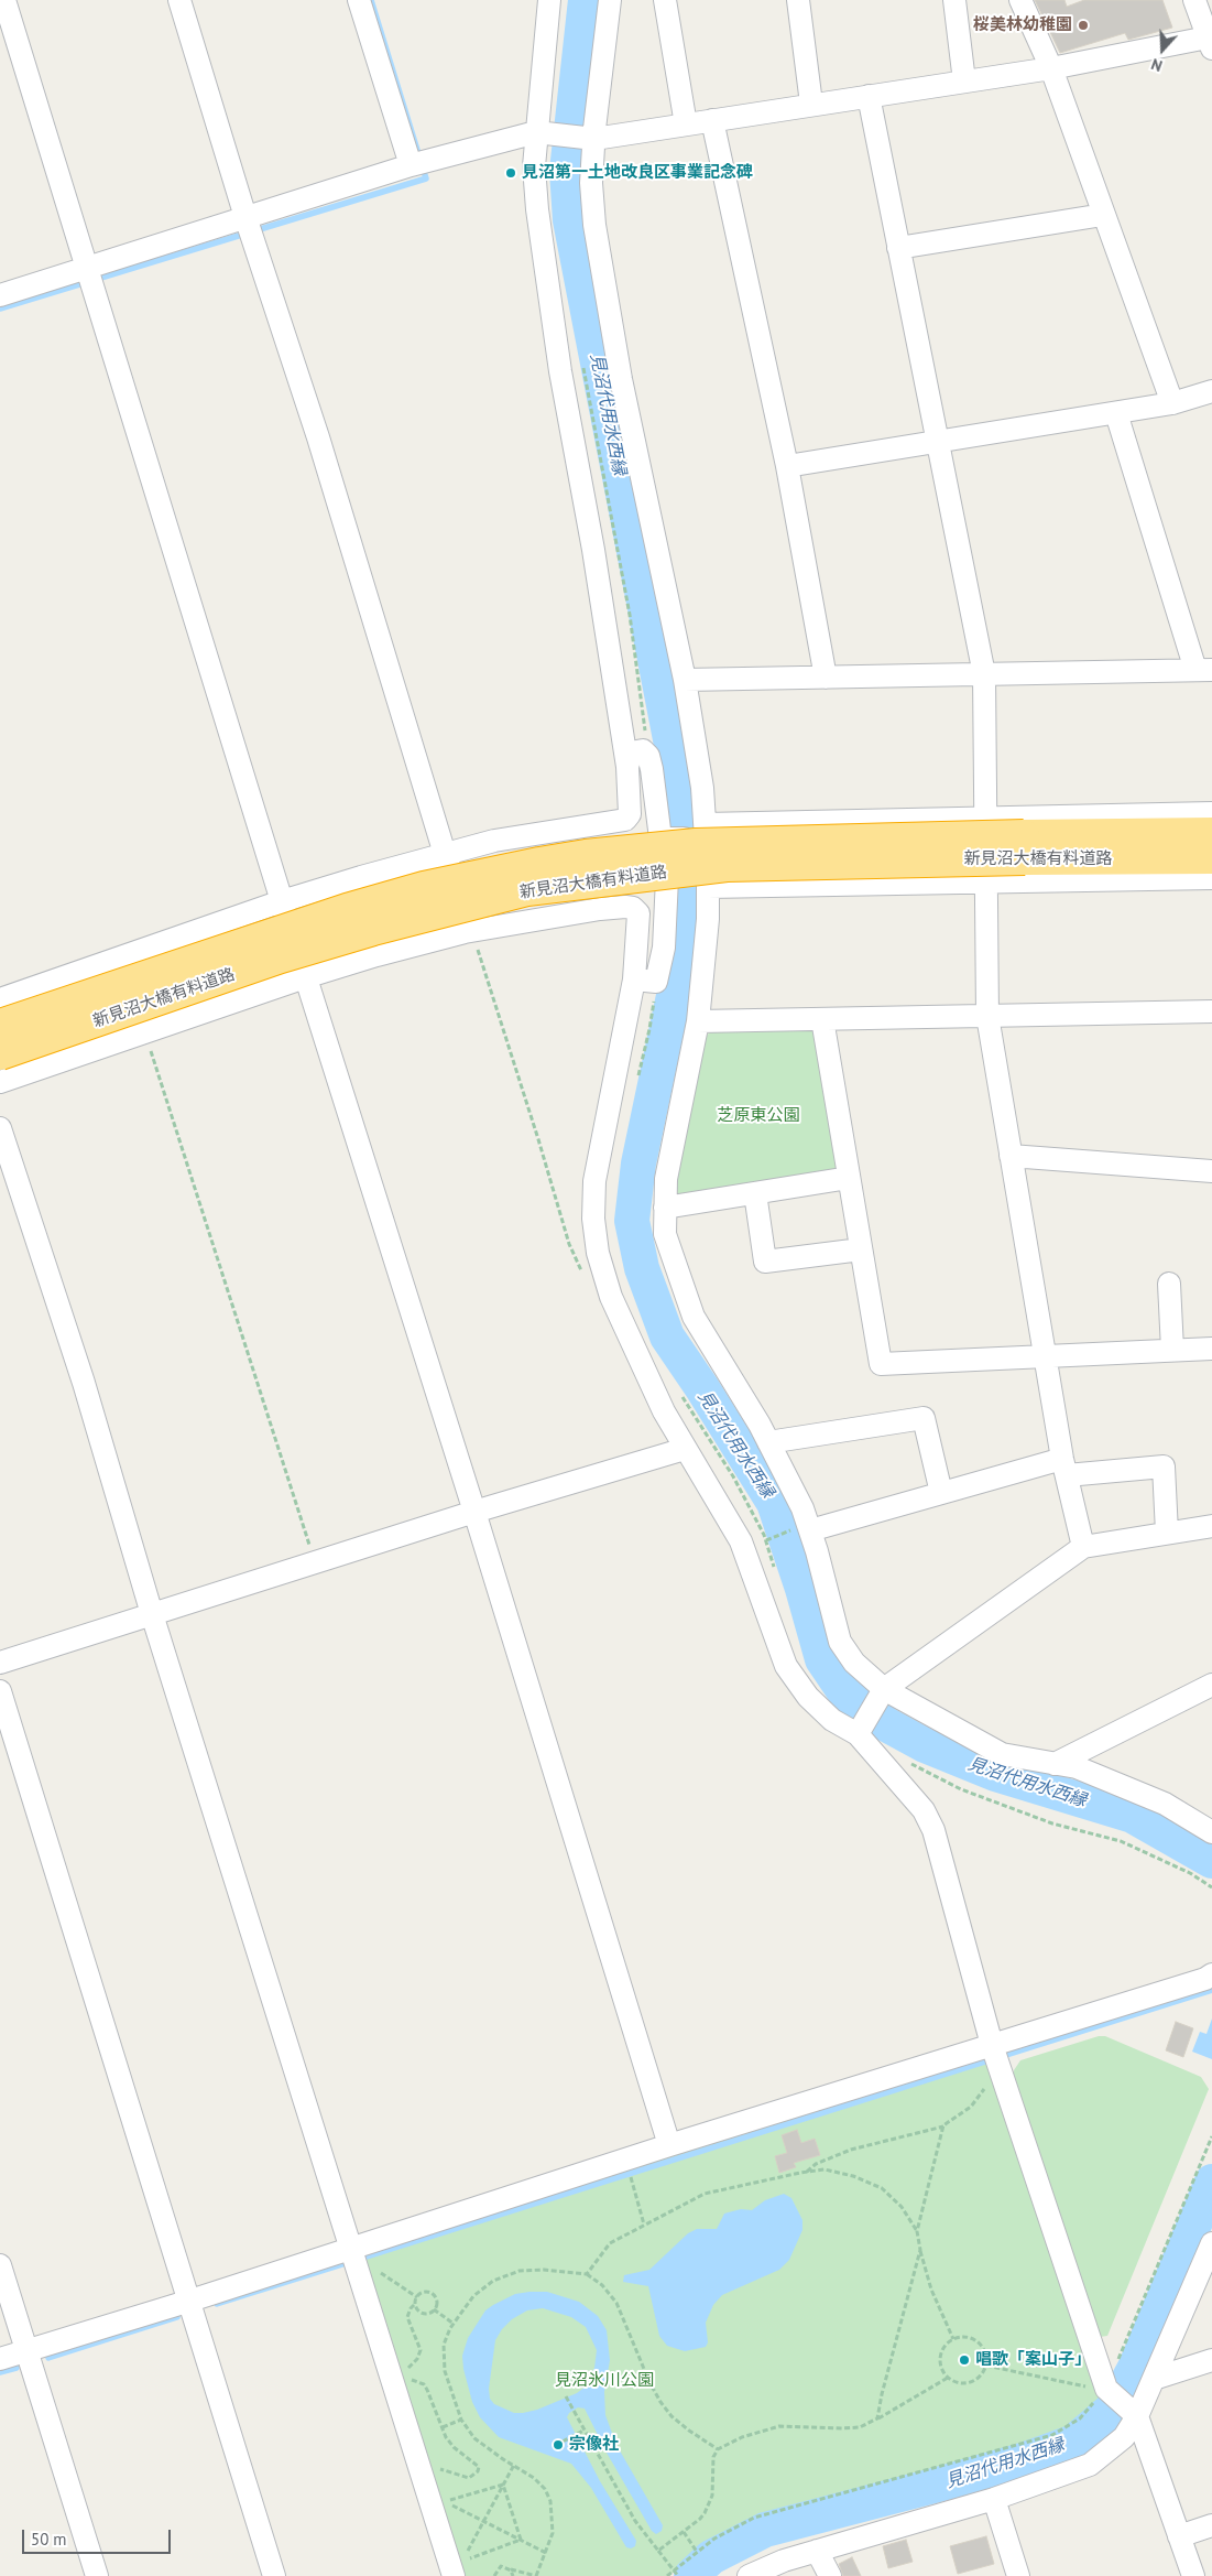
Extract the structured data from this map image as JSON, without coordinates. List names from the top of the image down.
{
  "streets": {
    "highway": ["新見沼大橋有料道路"]
  },
  "water": ["見沼代用水西縁"],
  "parks": ["芝原東公園", "見沼氷川公園"],
  "places": [
    "桜美林幼稚園",
    "見沼第一土地改良区事業記念碑",
    "唱歌「案山子」",
    "宗像社"
  ],
  "scale_bar": "50 m",
  "north": "bottom"
}
